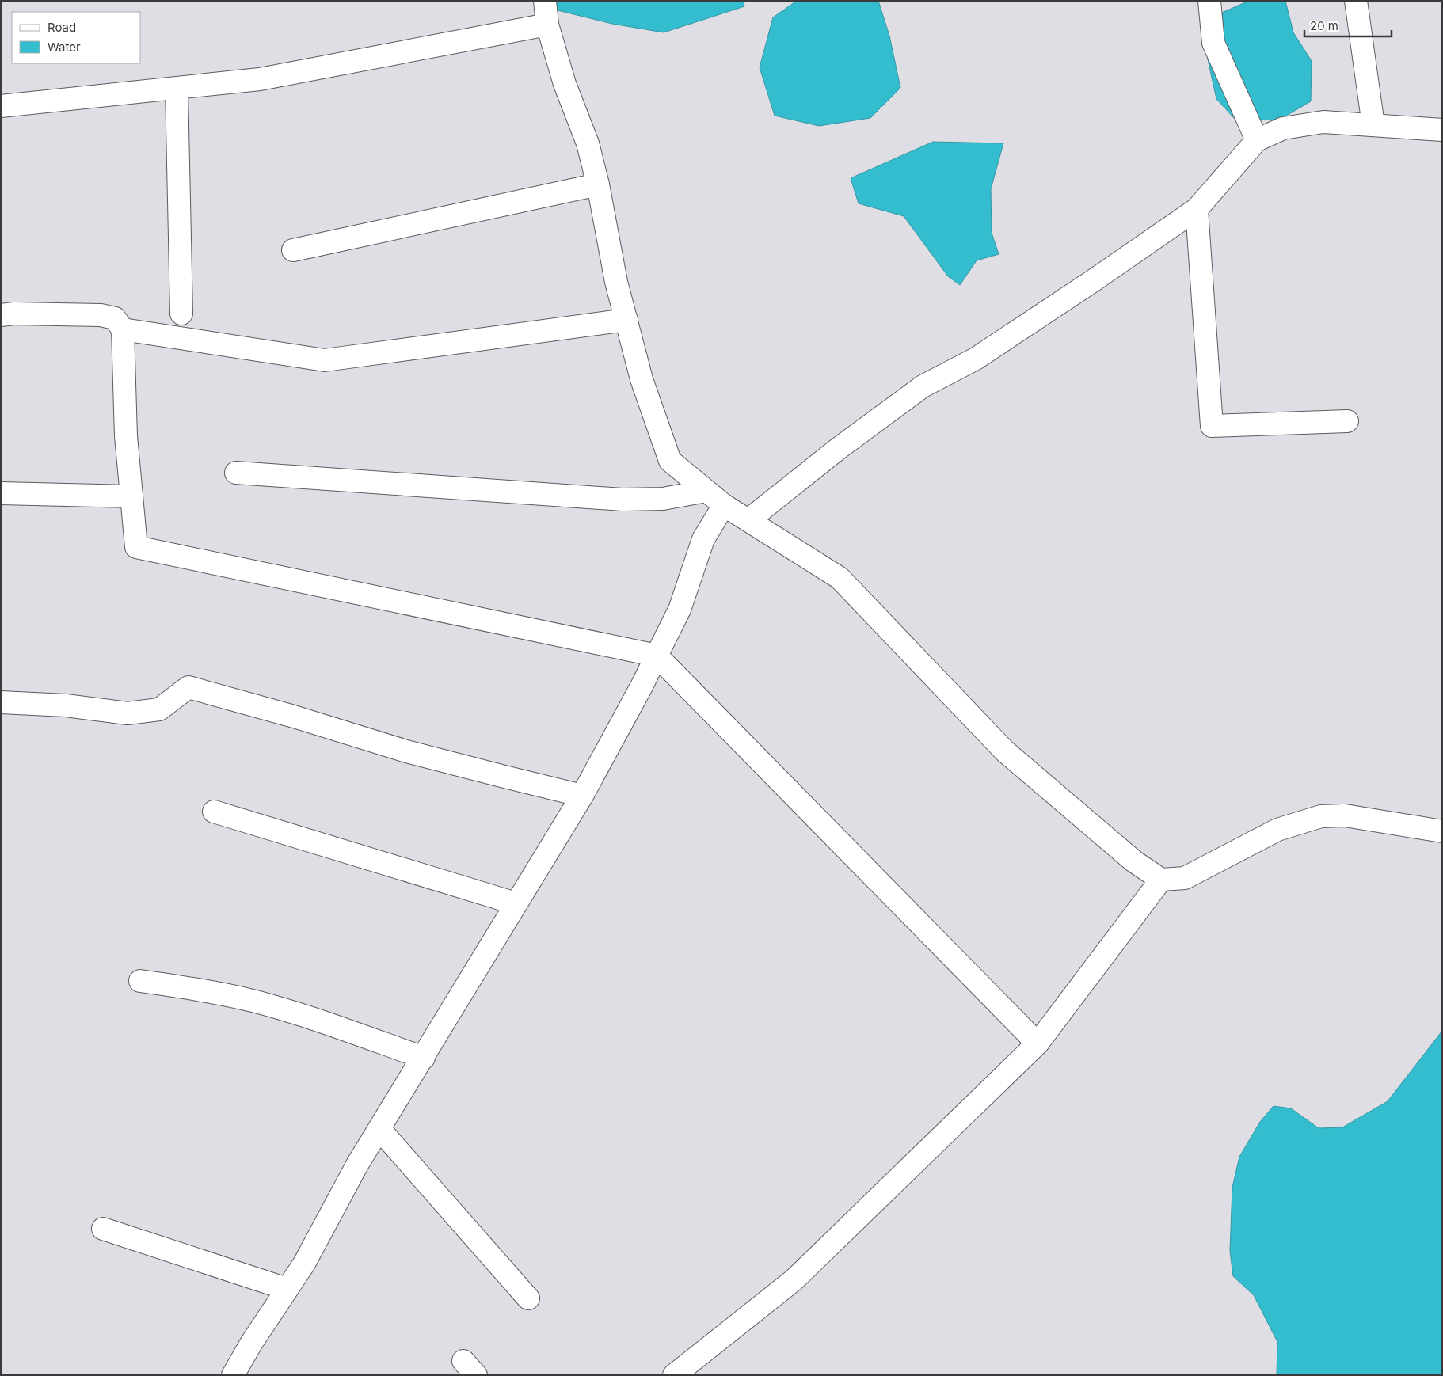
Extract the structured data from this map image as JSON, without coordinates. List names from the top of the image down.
{
  "legend": ["Road", "Water"],
  "scale_bar": "20 m"
}
